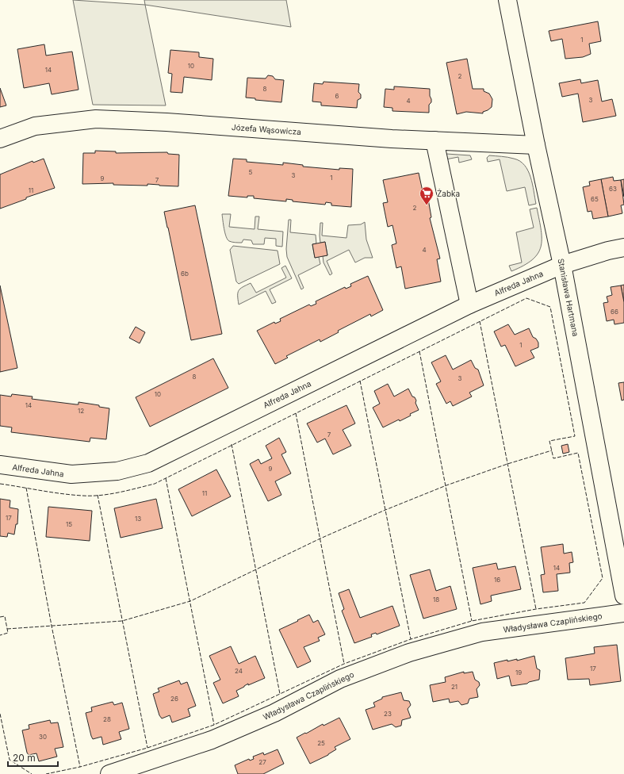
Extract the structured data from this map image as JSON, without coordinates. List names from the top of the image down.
{
  "streets": {
    "street": [
      "Józefa Wąsowicza",
      "Alfreda Jahna",
      "Stanisława Hartmana",
      "Władysława Czaplińskiego"
    ]
  },
  "crossings": [
    ["Józefa Wąsowicza", "Stanisława Hartmana"],
    ["Alfreda Jahna", "Stanisława Hartmana"]
  ],
  "places": {
    "supermarket": ["Żabka"]
  },
  "house_numbers": [
    "1",
    "10",
    "14",
    "2",
    "8",
    "6",
    "3",
    "4",
    "5",
    "3",
    "1",
    "9",
    "7",
    "63",
    "11",
    "65",
    "2",
    "4",
    "6b",
    "66",
    "1",
    "8",
    "3",
    "10",
    "14",
    "12",
    "7",
    "9",
    "11",
    "17",
    "13",
    "15",
    "14",
    "16",
    "18",
    "17",
    "24",
    "19",
    "21",
    "26",
    "23",
    "28",
    "30",
    "25",
    "27"
  ],
  "scale_bar": "20 m"
}
